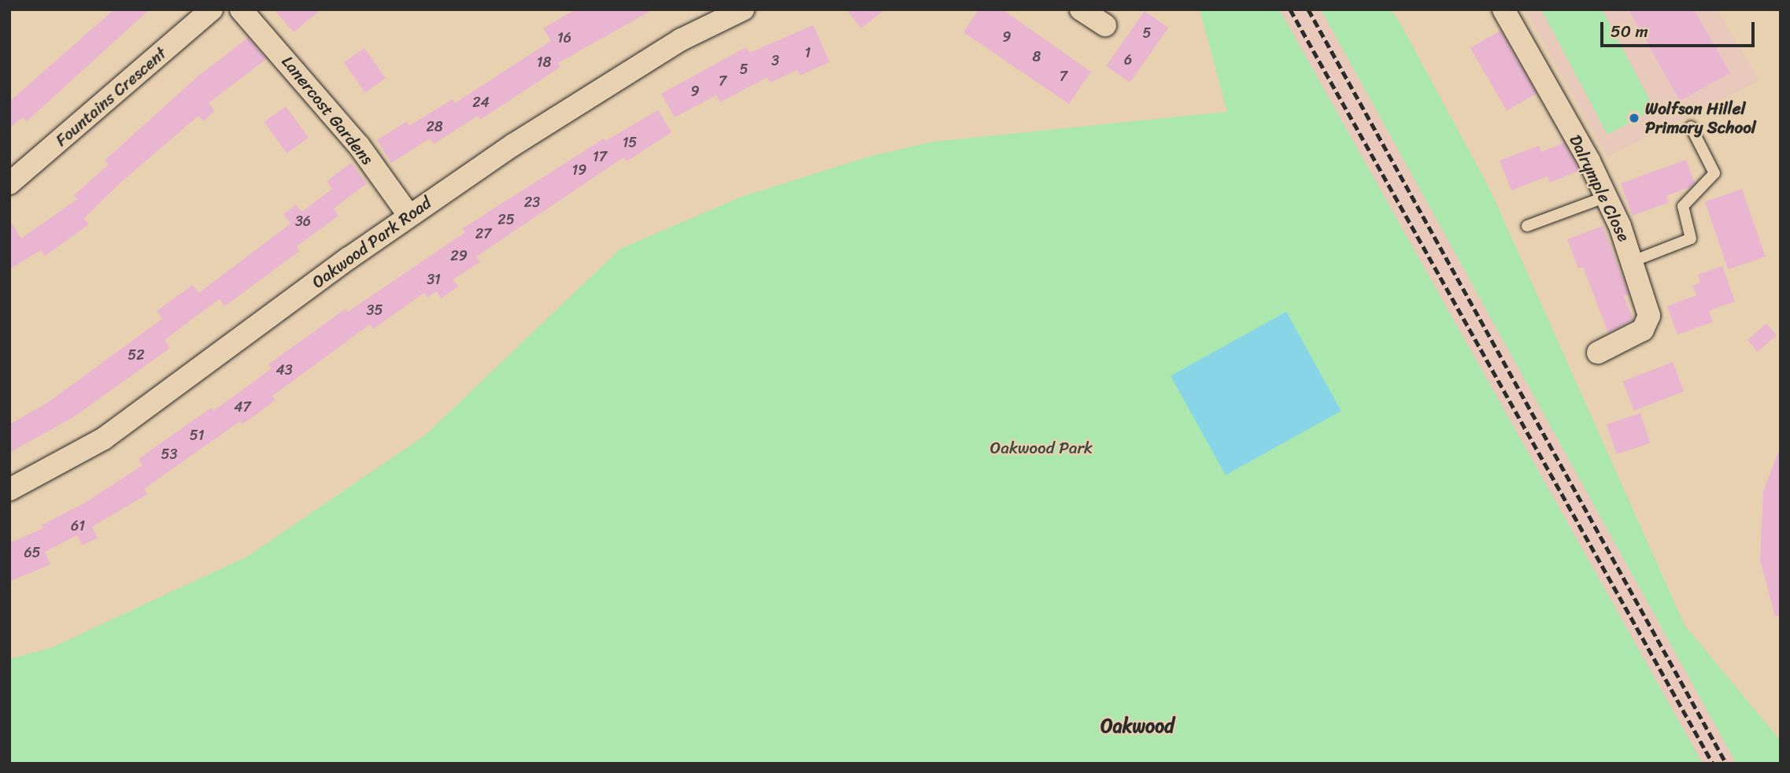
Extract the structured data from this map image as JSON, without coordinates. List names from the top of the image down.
{
  "streets": {
    "street": [
      "Fountains Crescent",
      "Lanercost Gardens",
      "Dalrymple Close",
      "Oakwood Park Road"
    ]
  },
  "crossings": [
    ["Lanercost Gardens", "Oakwood Park Road"]
  ],
  "districts": ["Oakwood"],
  "parks": ["Oakwood Park"],
  "places": ["Wolfson Hillel Primary School"],
  "house_numbers": [
    "5",
    "9",
    "16",
    "1",
    "8",
    "6",
    "3",
    "18",
    "5",
    "7",
    "7",
    "9",
    "24",
    "28",
    "15",
    "17",
    "19",
    "23",
    "25",
    "36",
    "27",
    "29",
    "31",
    "35",
    "52",
    "43",
    "47",
    "51",
    "53",
    "61",
    "65"
  ],
  "scale_bar": "50 m"
}
